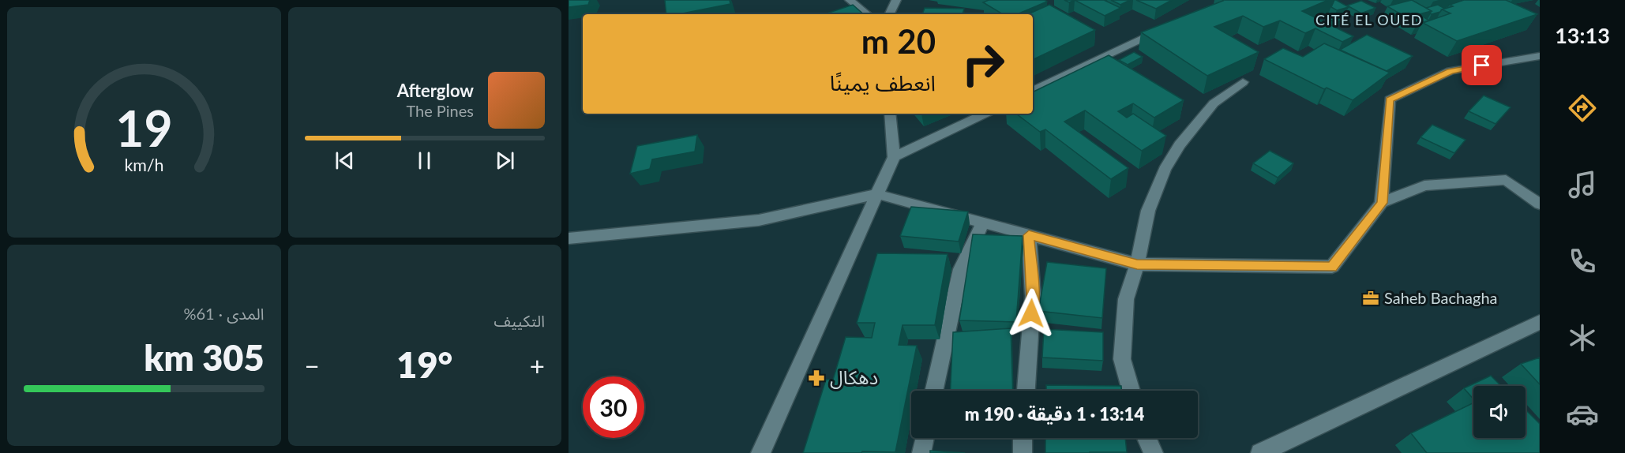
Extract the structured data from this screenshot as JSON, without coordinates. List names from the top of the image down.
{
  "districts": ["CITÉ EL OUED"],
  "places": {
    "office": ["Saheb Bachagha"],
    "pharmacy": ["دهكال"]
  },
  "page": {
    "tabs": "13:13",
    "turn": ["20 m", "انعطف يمينًا"],
    "song": ["Afterglow", "The Pines"],
    "tile": [
      "التكييف",
      ["المدى · 61%", "305 km"]
    ],
    "heat": ["−", "19°", "+"],
    "limit": "30",
    "trip": "13:14 · 1 دقيقة · 190 m",
    "gauge": ["19", "km/h"]
  }
}
